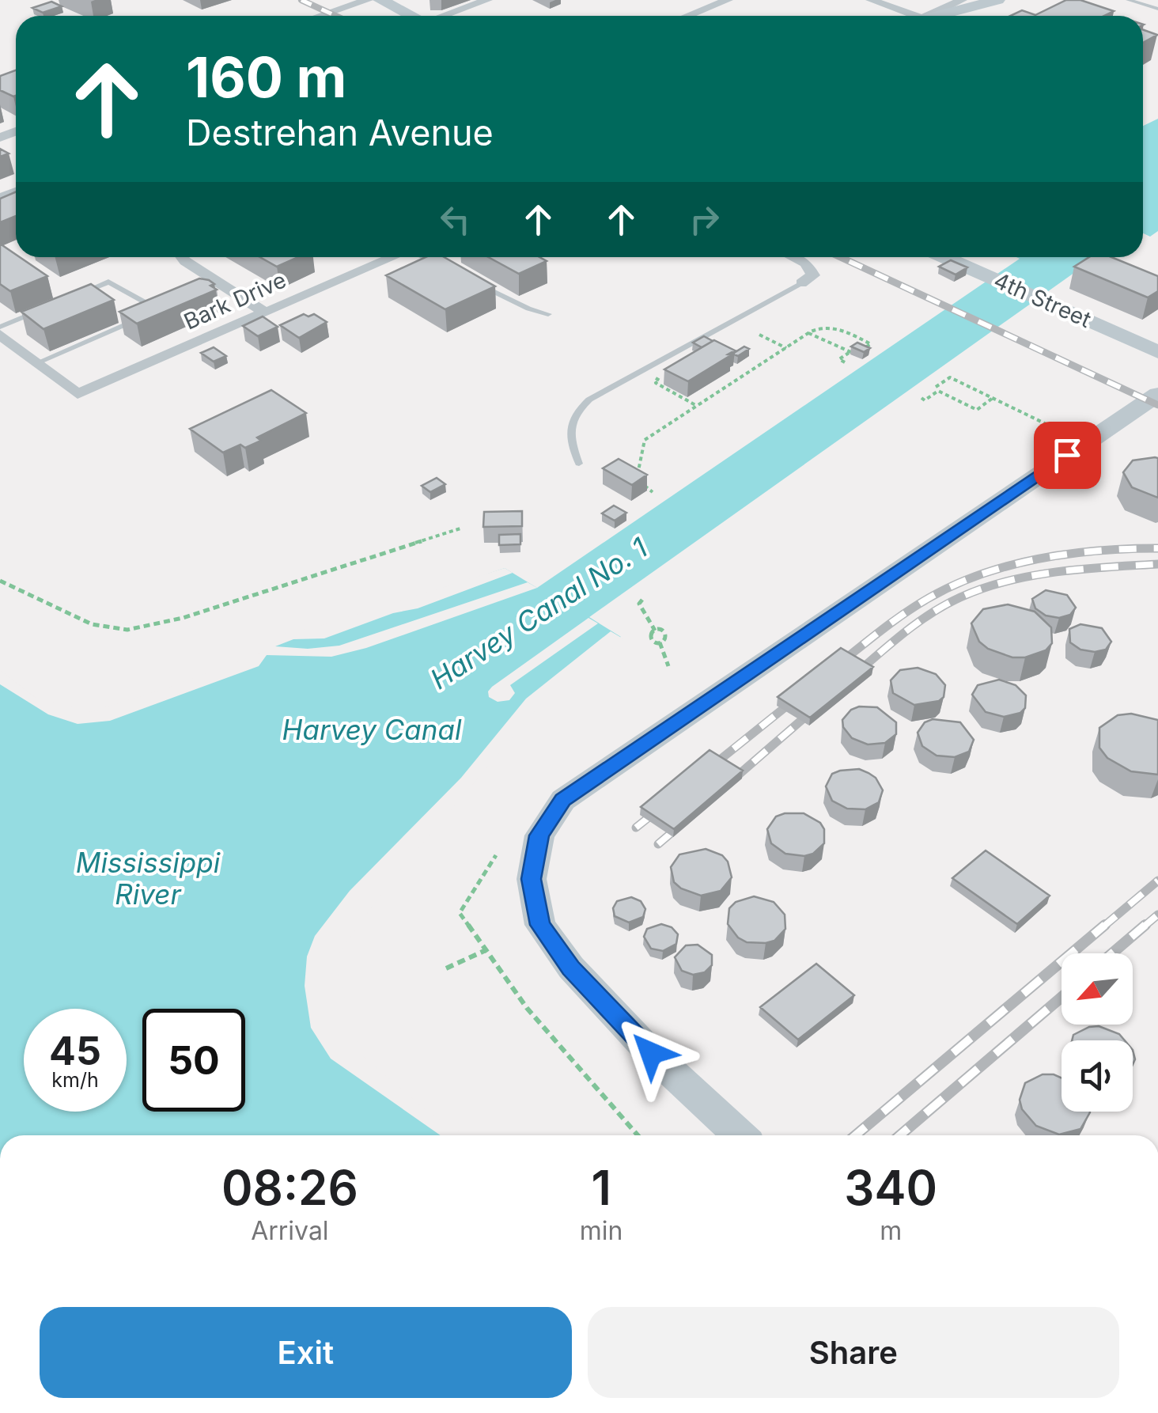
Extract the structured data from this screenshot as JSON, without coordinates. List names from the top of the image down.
{
  "streets": {
    "main road": ["4th Street"],
    "street": ["Bark Drive"]
  },
  "water": ["Harvey Canal No. 1", "Harvey Canal", "Mississippi River"],
  "north": "bottom left",
  "page": {
    "turn": ["160 m", "Destrehan Avenue"],
    "speed": "45 km/h",
    "limit": "50",
    "eta": [
      "08:26",
      "Arrival",
      "1",
      "min",
      "340",
      "m"
    ],
    "buttons": ["Exit", "Share"]
  }
}
